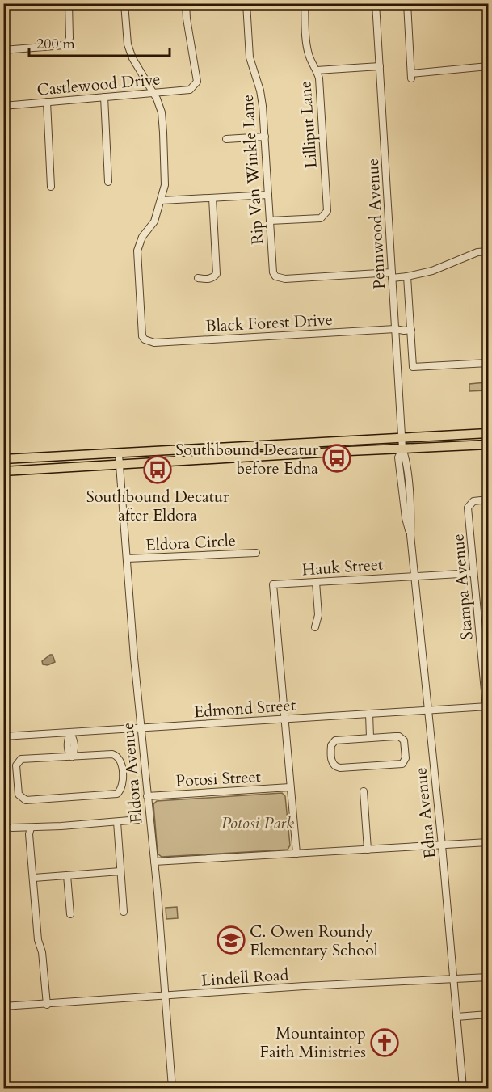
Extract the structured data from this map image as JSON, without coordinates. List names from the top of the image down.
{
  "streets": {
    "street": [
      "Castlewood Drive",
      "Lilliput Lane",
      "Rip Van Winkle Lane",
      "Pennwood Avenue",
      "Black Forest Drive",
      "Eldora Circle",
      "Hauk Street",
      "Stampa Avenue",
      "Edmond Street",
      "Eldora Avenue",
      "Potosi Street",
      "Edna Avenue",
      "Lindell Road"
    ]
  },
  "crossings": [
    ["Lilliput Lane", "Rip Van Winkle Lane"],
    ["Rip Van Winkle Lane", "Pennwood Avenue"],
    ["Pennwood Avenue", "Black Forest Drive"],
    ["Pennwood Avenue", "Edna Avenue"],
    ["Eldora Circle", "Eldora Avenue"],
    ["Hauk Street", "Stampa Avenue"],
    ["Hauk Street", "Edmond Street"],
    ["Hauk Street", "Edna Avenue"],
    ["Stampa Avenue", "Edmond Street"],
    ["Edmond Street", "Eldora Avenue"],
    ["Edmond Street", "Edna Avenue"],
    ["Eldora Avenue", "Potosi Street"],
    ["Eldora Avenue", "Lindell Road"],
    ["Edna Avenue", "Lindell Road"]
  ],
  "parks": ["Potosi Park"],
  "places": {
    "bus stop": ["Southbound Decatur before Edna", "Southbound Decatur after Eldora"],
    "school or university": ["C. Owen Roundy Elementary School"],
    "church": ["Mountaintop Faith Ministries"]
  },
  "scale_bar": "200 m"
}
